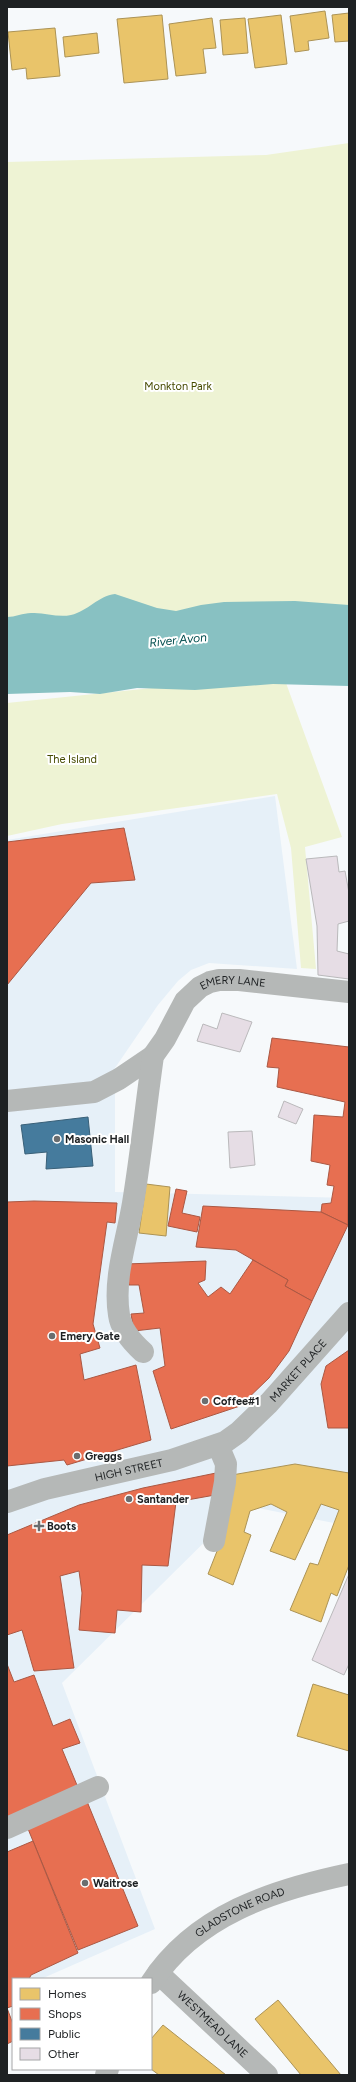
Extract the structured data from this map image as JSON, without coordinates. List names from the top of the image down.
{
  "streets": {
    "street": [
      "EMERY LANE",
      "MARKET PLACE",
      "HIGH STREET",
      "GLADSTONE ROAD",
      "WESTMEAD LANE"
    ]
  },
  "crossings": [
    ["MARKET PLACE", "HIGH STREET"],
    ["GLADSTONE ROAD", "WESTMEAD LANE"]
  ],
  "water": ["River Avon"],
  "parks": ["Monkton Park", "The Island"],
  "places": {
    "other": [
      "Masonic Hall",
      "Emery Gate",
      "Coffee#1",
      "Greggs",
      "Santander",
      "Waitrose"
    ],
    "health": ["Boots"]
  },
  "legend": [
    "Homes",
    "Shops",
    "Public",
    "Other"
  ]
}
